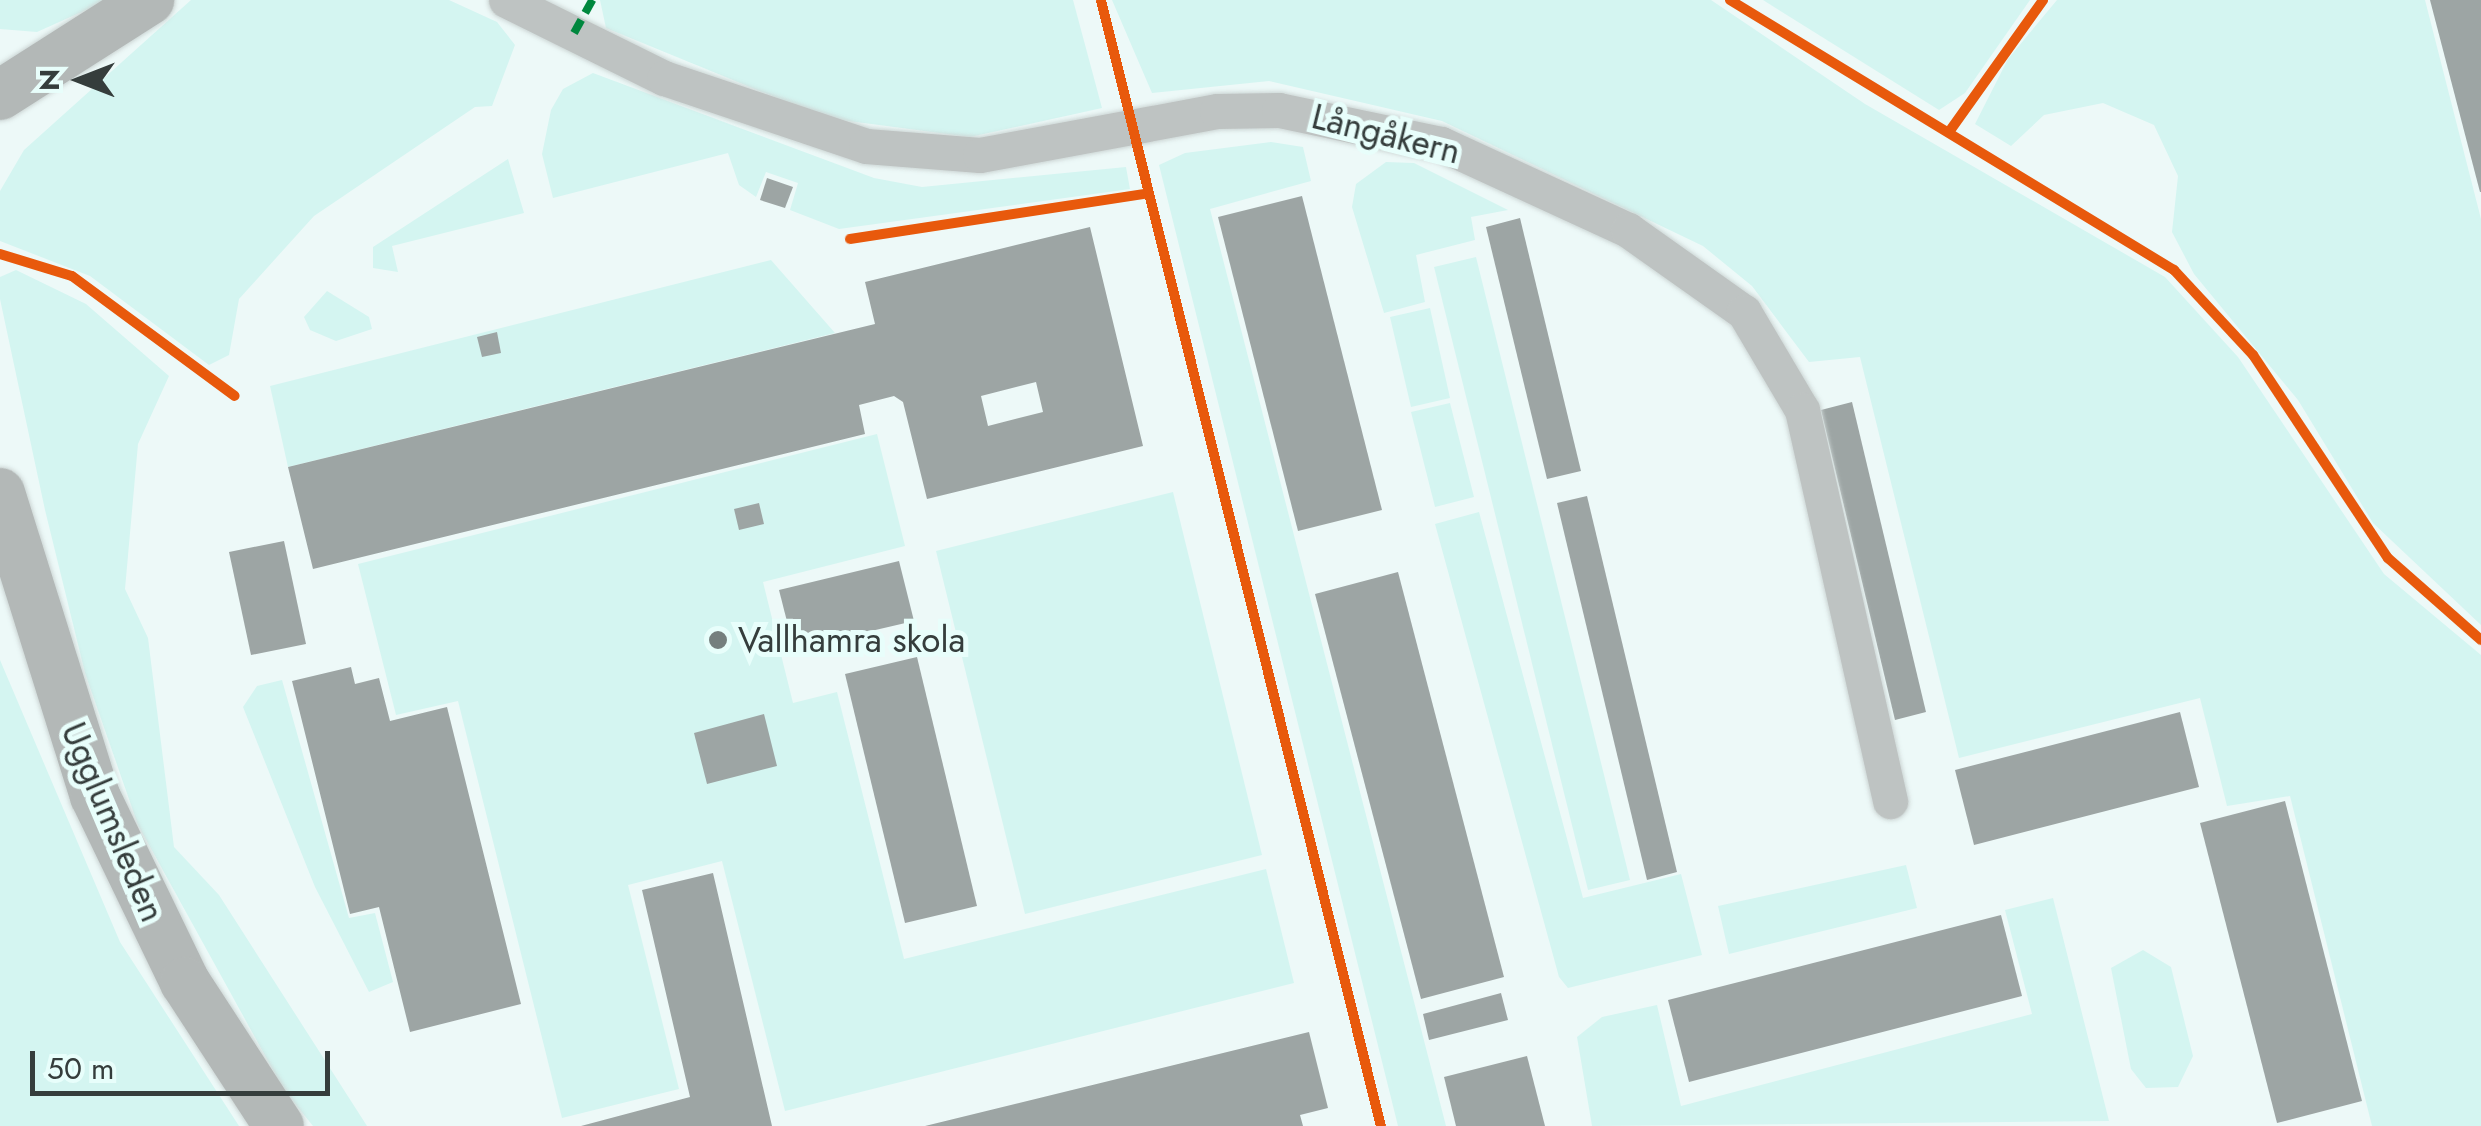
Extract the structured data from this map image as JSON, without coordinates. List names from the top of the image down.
{
  "streets": {
    "street": ["Långåkern", "Ugglumsleden"]
  },
  "places": ["Vallhamra skola"],
  "scale_bar": "50 m",
  "north": "left"
}
